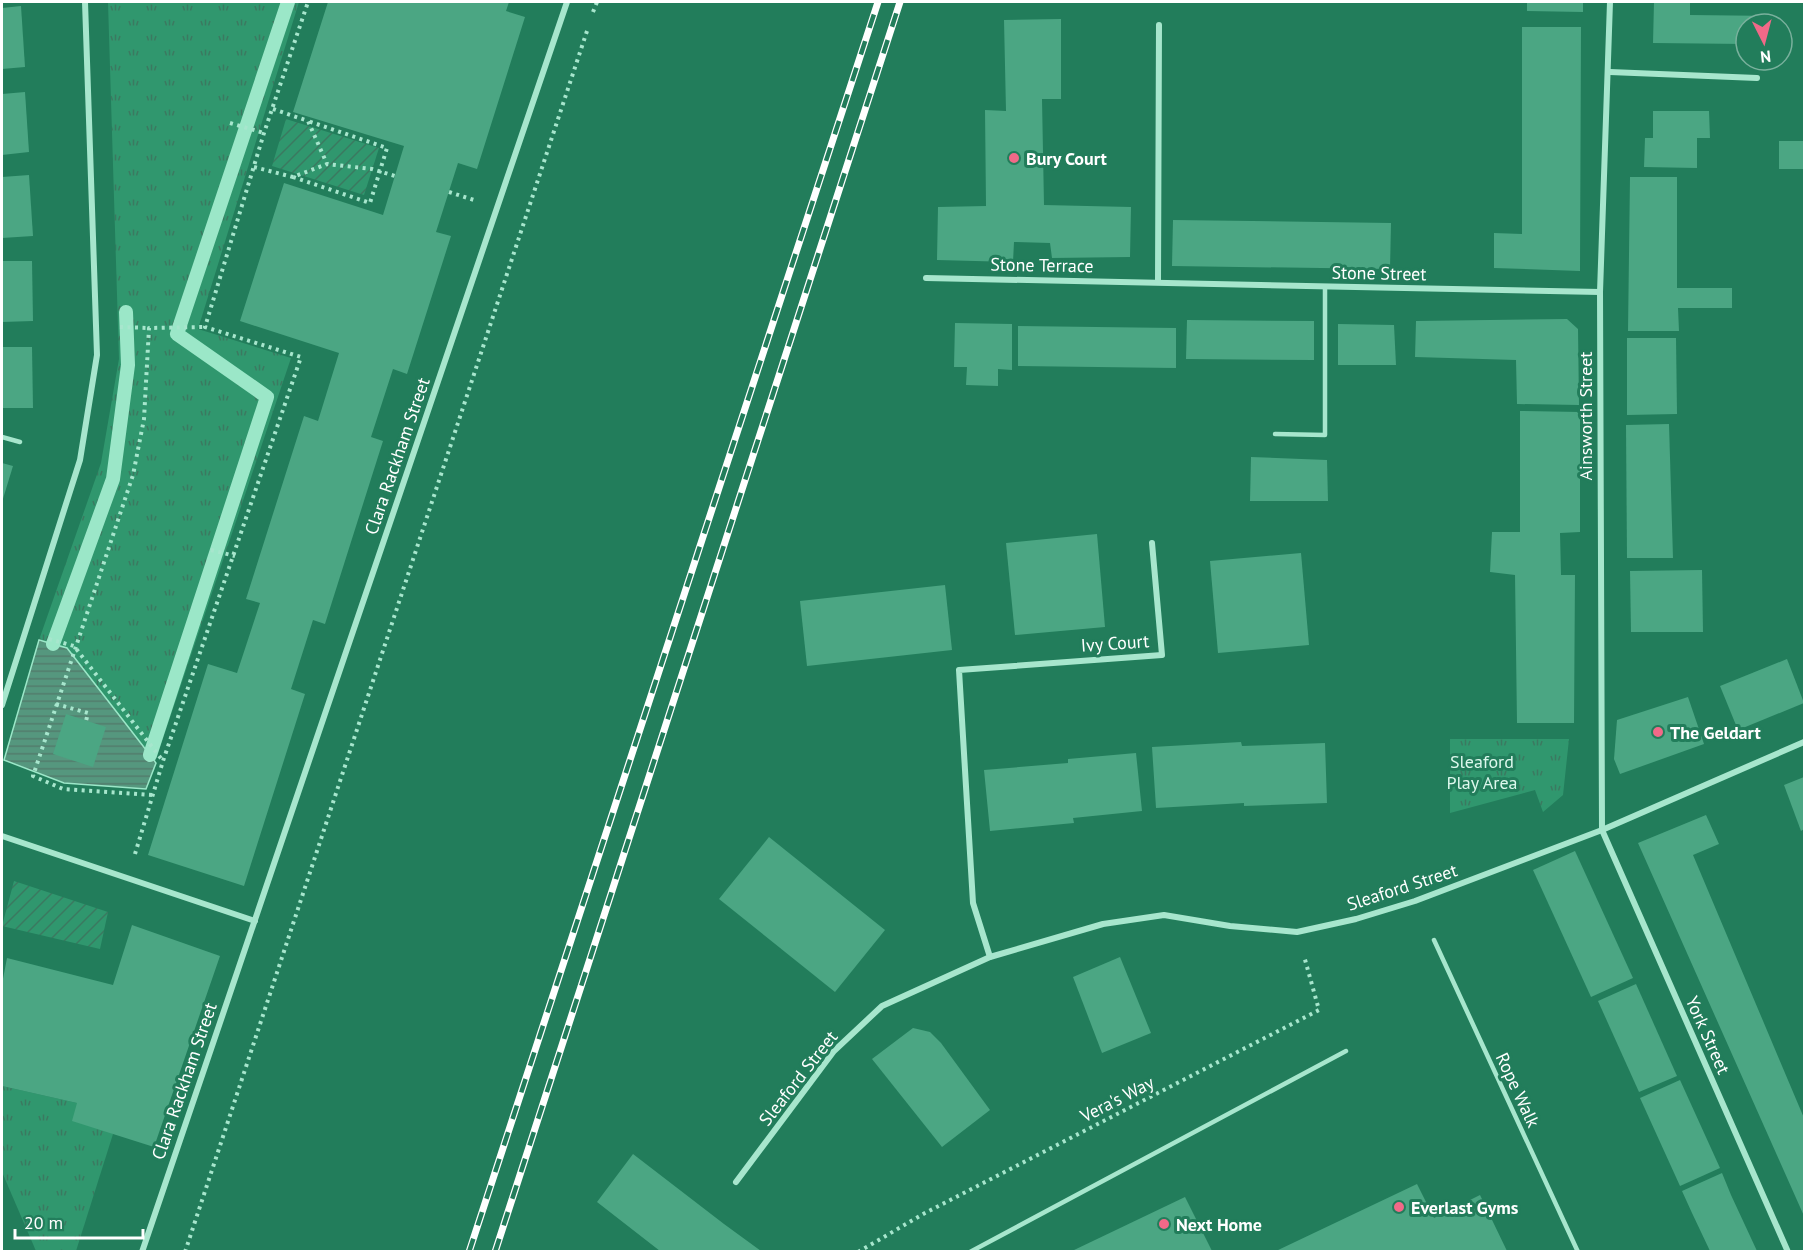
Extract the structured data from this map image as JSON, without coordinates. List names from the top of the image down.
{
  "streets": {
    "street": [
      "Stone Terrace",
      "Stone Street",
      "Ainsworth Street",
      "Clara Rackham Street",
      "Ivy Court",
      "Sleaford Street",
      "York Street"
    ],
    "lane": ["Rope Walk"],
    "path": ["Vera's Way"]
  },
  "crossings": [
    ["Stone Terrace", "Stone Street"],
    ["Stone Street", "Ainsworth Street"],
    ["Ainsworth Street", "Sleaford Street"],
    ["Ainsworth Street", "York Street"],
    ["Ivy Court", "Sleaford Street"],
    ["Sleaford Street", "York Street"],
    ["Sleaford Street", "Vera's Way"]
  ],
  "parks": ["Sleaford Play Area"],
  "places": [
    "Bury Court",
    "The Geldart",
    "Everlast Gyms",
    "Next Home"
  ],
  "scale_bar": "20 m",
  "north": "bottom"
}
